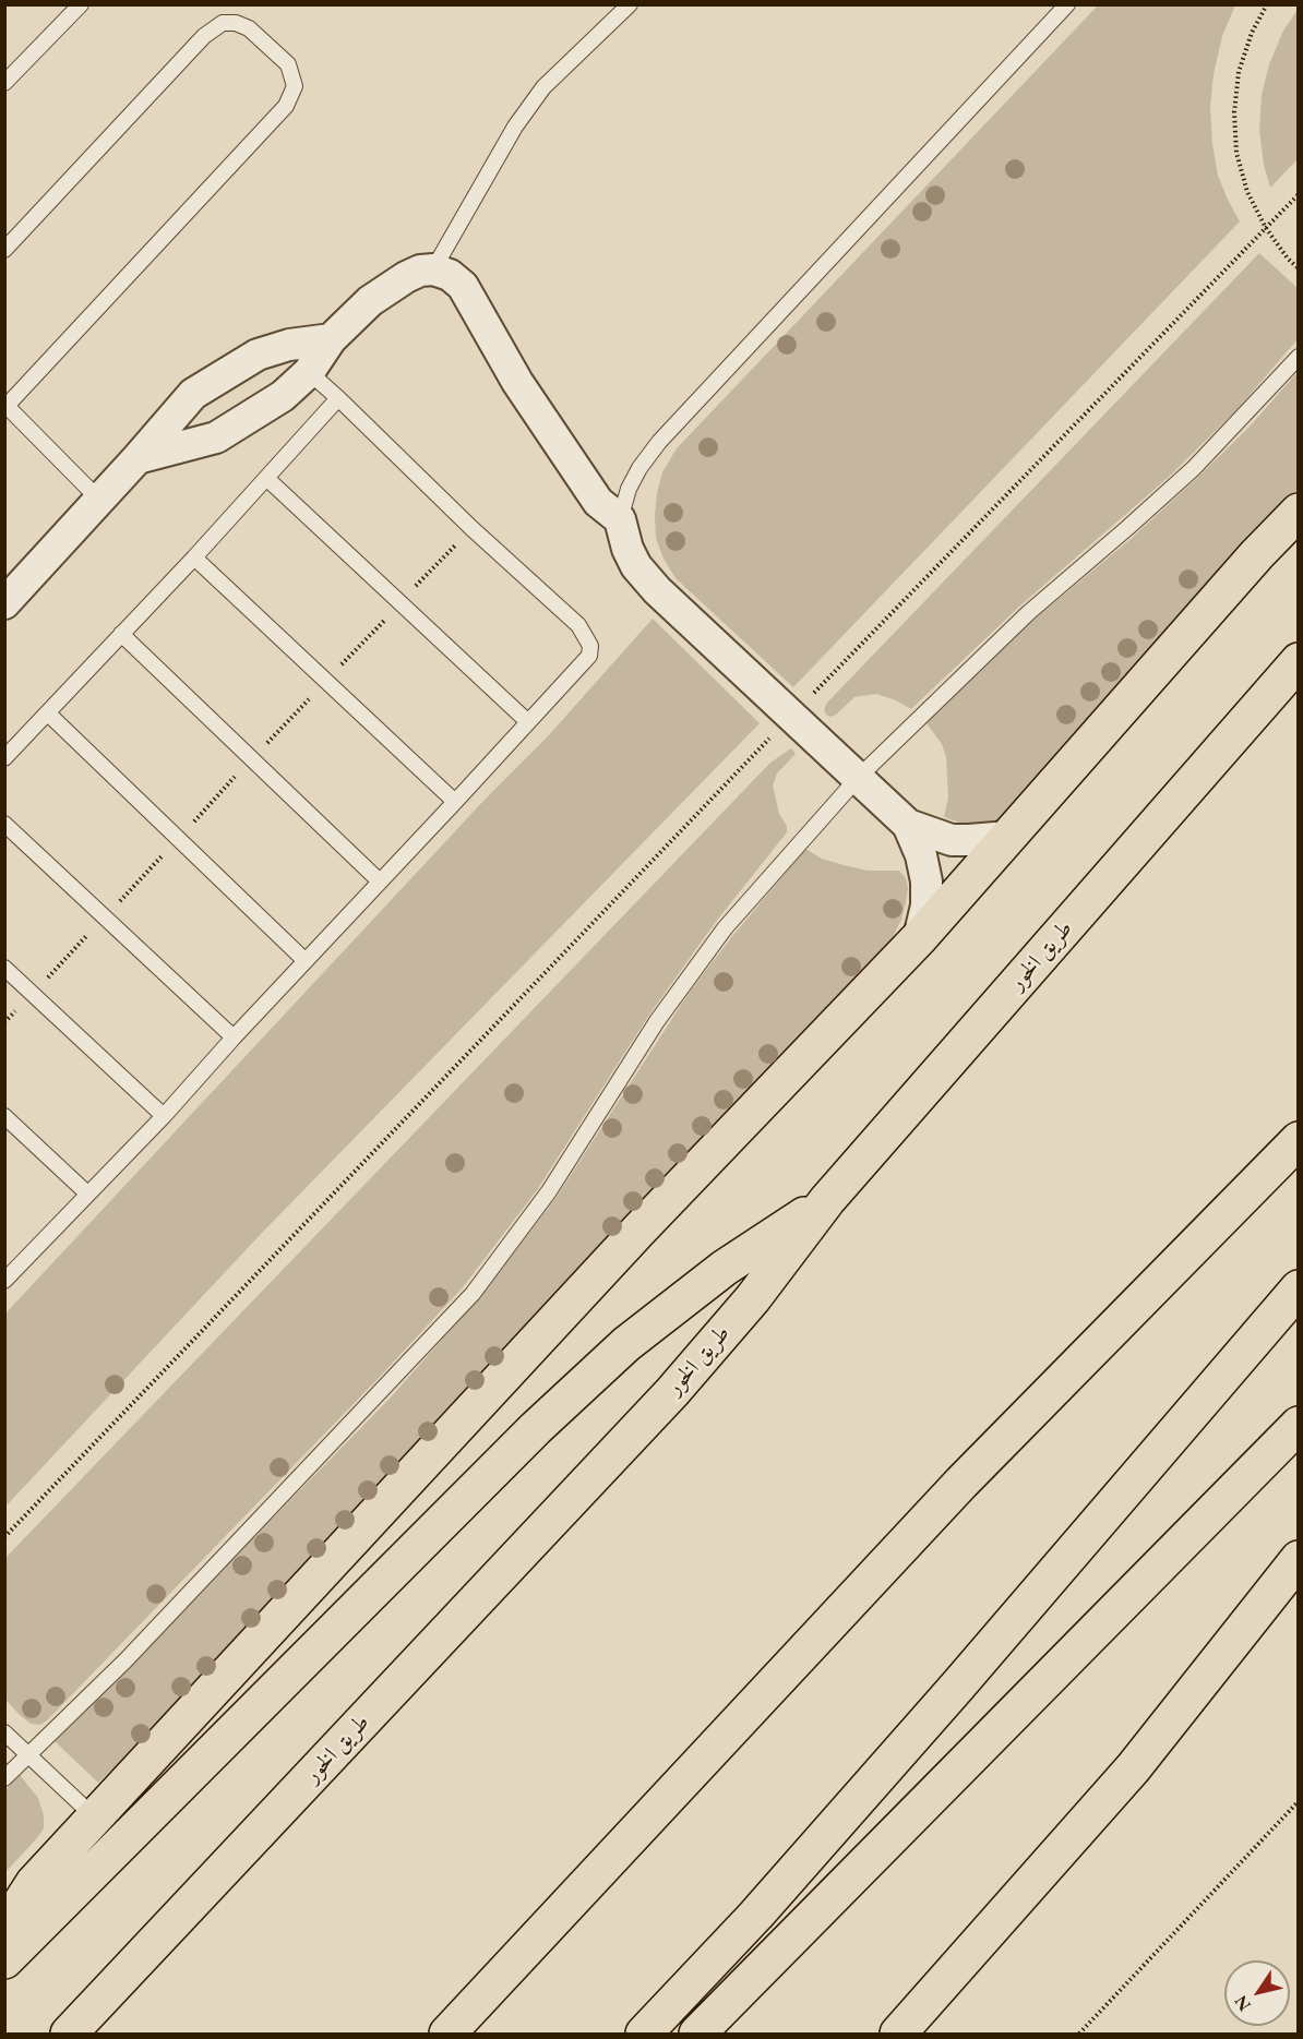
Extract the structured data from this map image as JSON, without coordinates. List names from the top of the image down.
{
  "streets": {
    "highway": ["طريق الخور"]
  },
  "north": "bottom left"
}
